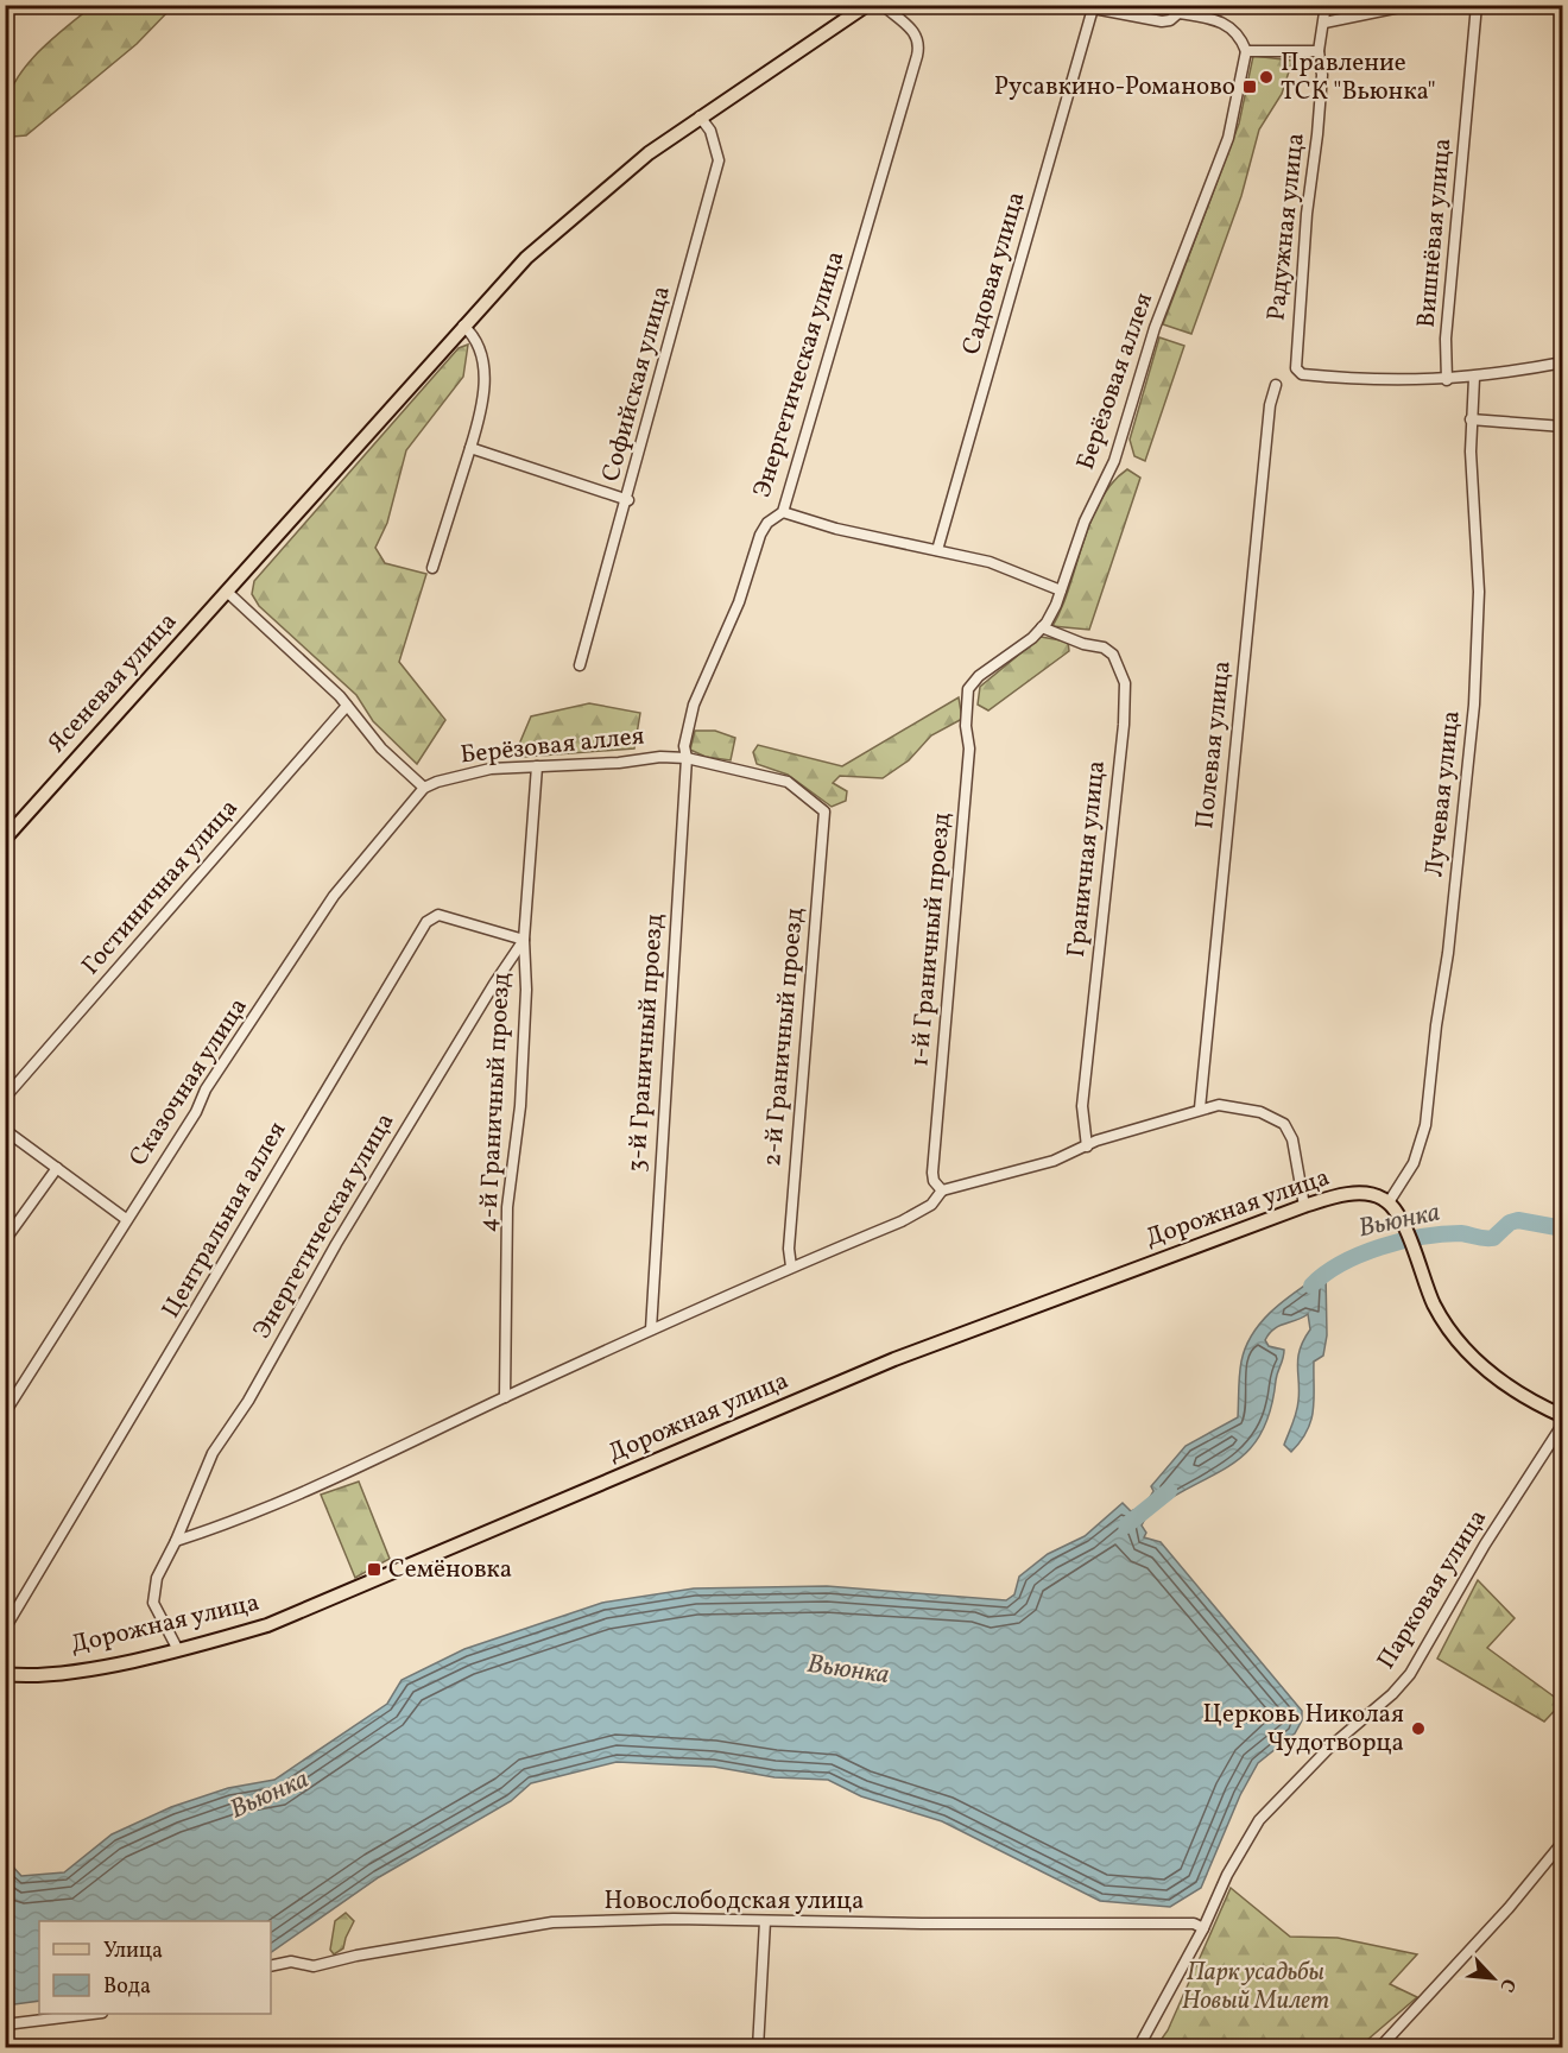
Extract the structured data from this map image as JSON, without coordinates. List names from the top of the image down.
{
  "streets": {
    "main road": ["Ясеневая улица", "Дорожная улица"],
    "street": [
      "Радужная улица",
      "Вишнёвая улица",
      "Садовая улица",
      "Энергетическая улица",
      "Берёзовая аллея",
      "Софийская улица",
      "Полевая улица",
      "Лучевая улица",
      "Граничная улица",
      "Гостиничная улица",
      "1-й Граничный проезд",
      "2-й Граничный проезд",
      "3-й Граничный проезд",
      "Сказочная улица",
      "4-й Граничный проезд",
      "Центральная аллея",
      "Парковая улица",
      "Новослободская улица"
    ]
  },
  "crossings": [
    ["Радужная улица", "Вишнёвая улица"],
    ["Энергетическая улица", "Берёзовая аллея"],
    ["Энергетическая улица", "3-й Граничный проезд"],
    ["Энергетическая улица", "4-й Граничный проезд"],
    ["Энергетическая улица", "Дорожная улица"],
    ["Энергетическая улица", "Центральная аллея"],
    ["Берёзовая аллея", "Граничная улица"],
    ["Берёзовая аллея", "1-й Граничный проезд"],
    ["Берёзовая аллея", "2-й Граничный проезд"],
    ["Берёзовая аллея", "3-й Граничный проезд"],
    ["Берёзовая аллея", "Сказочная улица"],
    ["Берёзовая аллея", "4-й Граничный проезд"],
    ["Софийская улица", "Ясеневая улица"],
    ["Лучевая улица", "Дорожная улица"],
    ["4-й Граничный проезд", "Центральная аллея"],
    ["Парковая улица", "Новослободская улица"]
  ],
  "water": ["Вьюнка"],
  "parks": ["Парк усадьбы Новый Милет"],
  "places": {
    "other": ["Правление ТСК \"Вьюнка\"", "Церковь Николая Чудотворца"],
    "transit": ["Русавкино-Романово", "Семёновка"]
  },
  "legend": ["Улица", "Вода"],
  "north": "bottom right"
}
